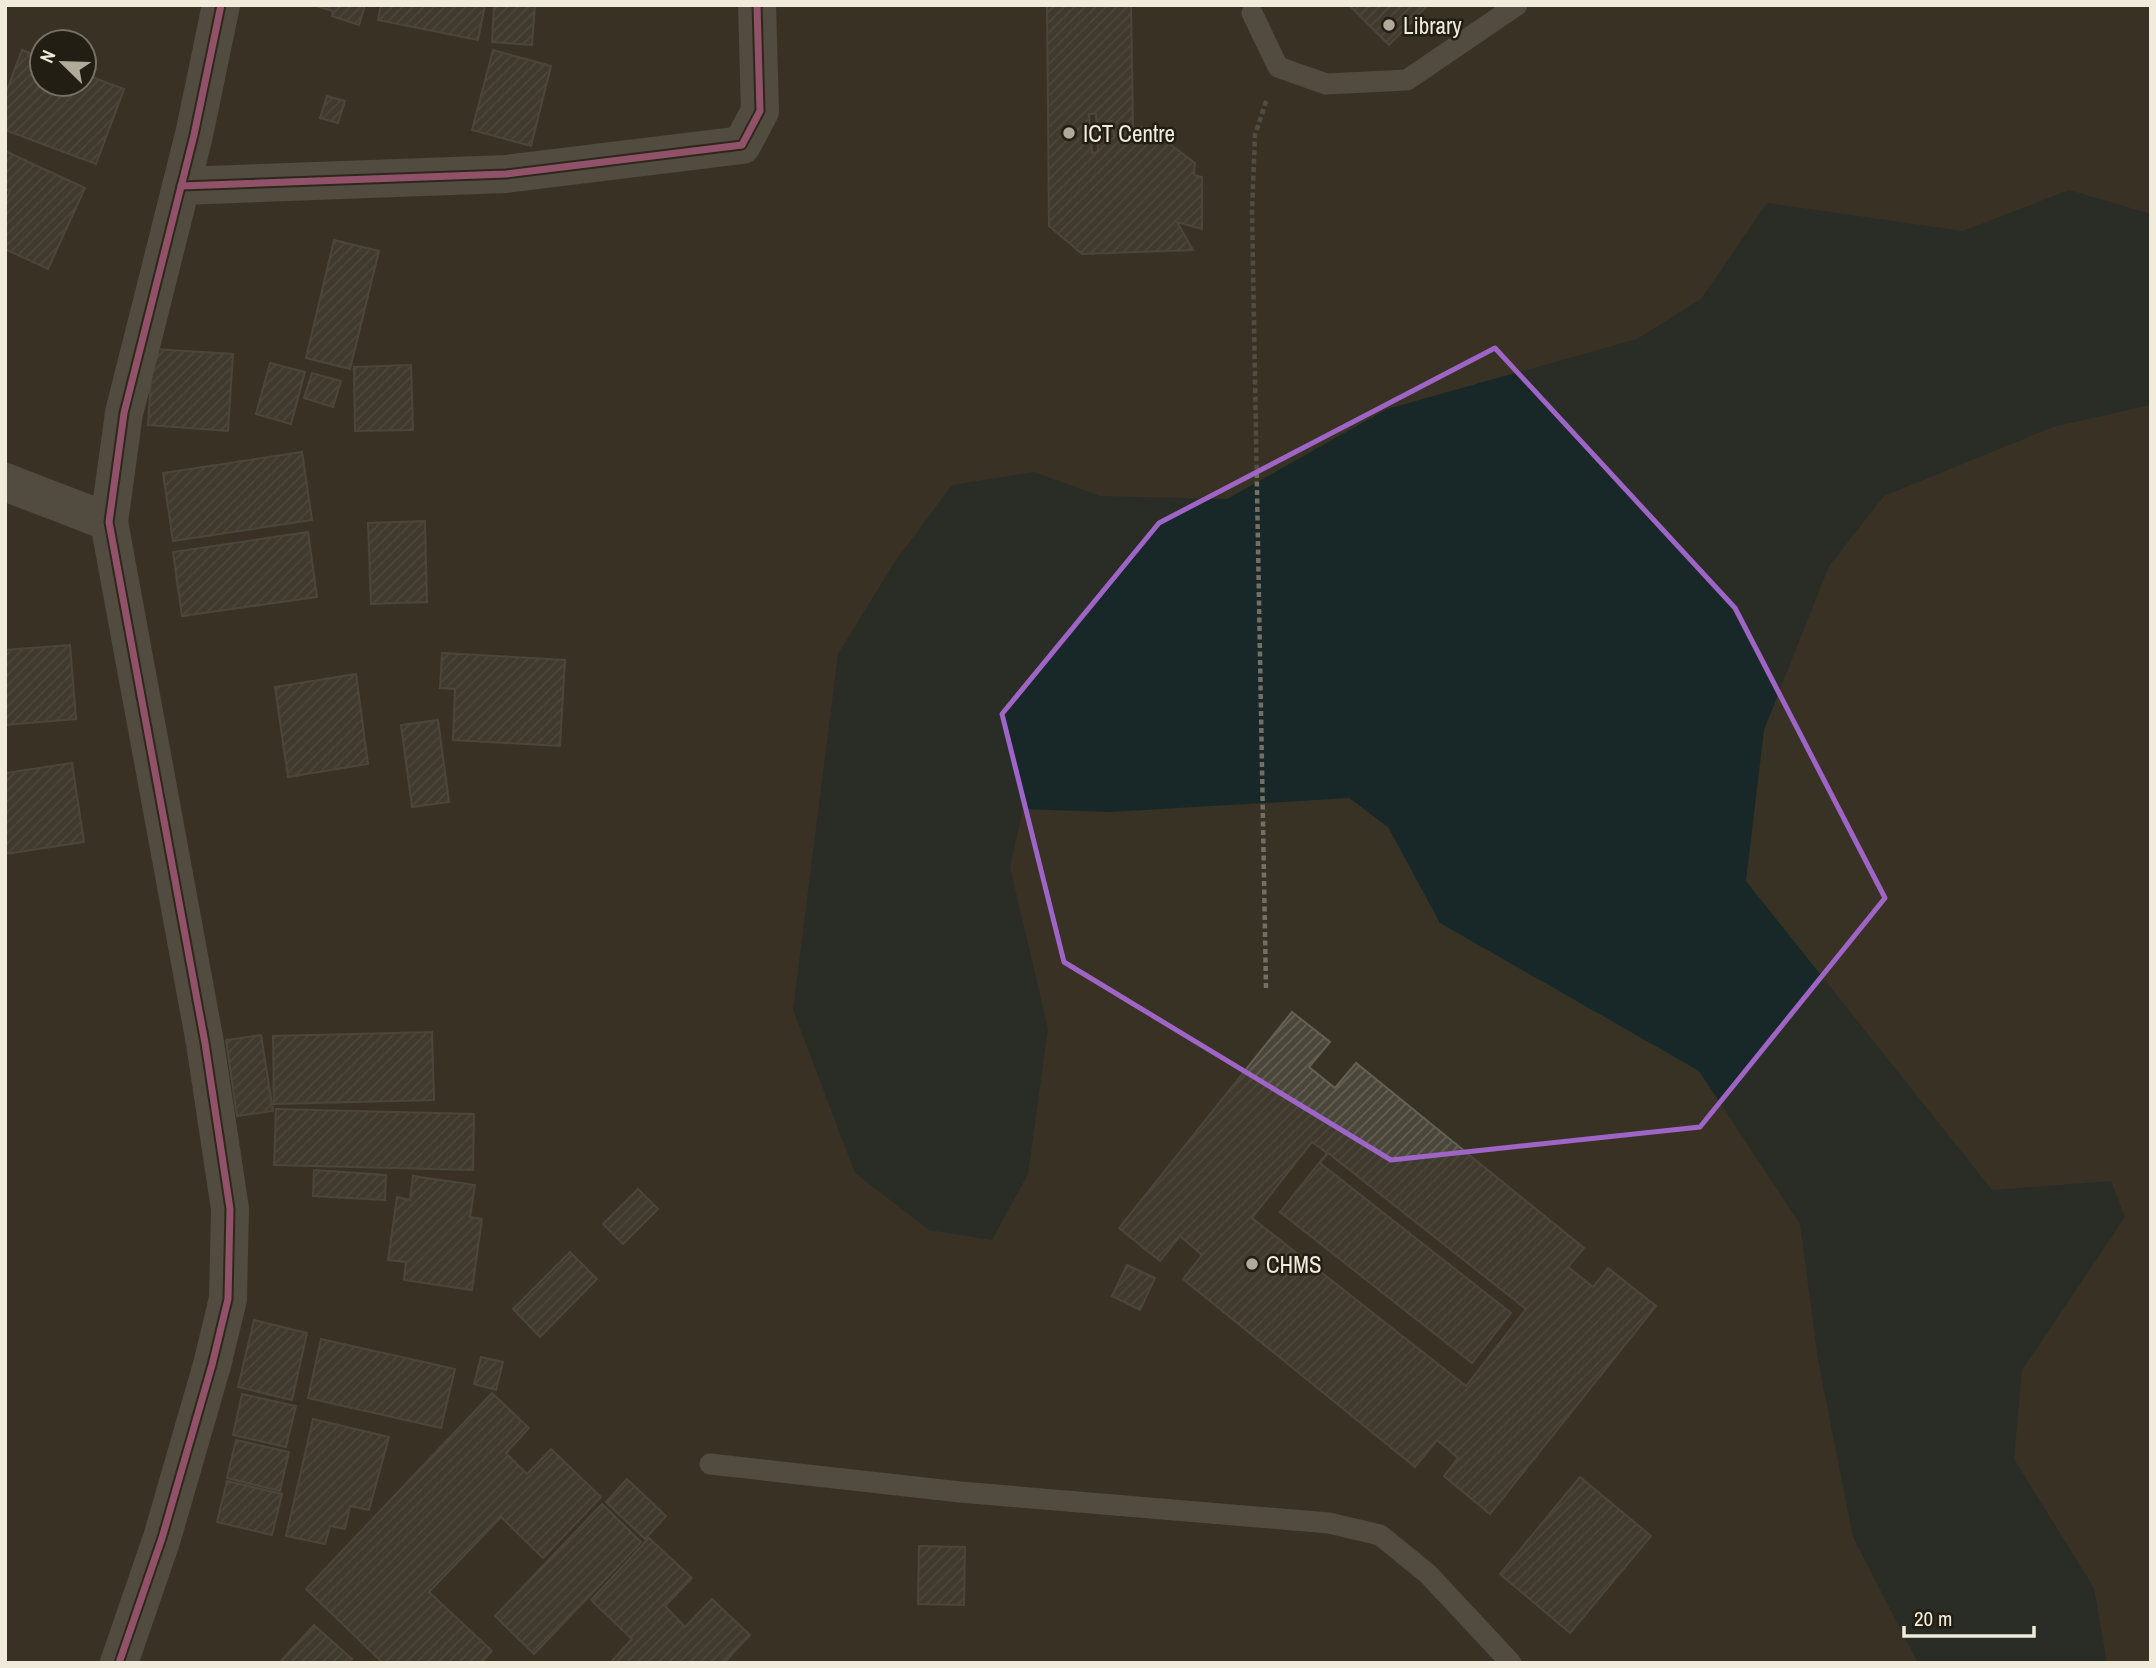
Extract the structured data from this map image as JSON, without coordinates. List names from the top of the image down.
{
  "places": ["Library", "ICT Centre", "CHMS"],
  "scale_bar": "20 m",
  "north": "top left"
}
